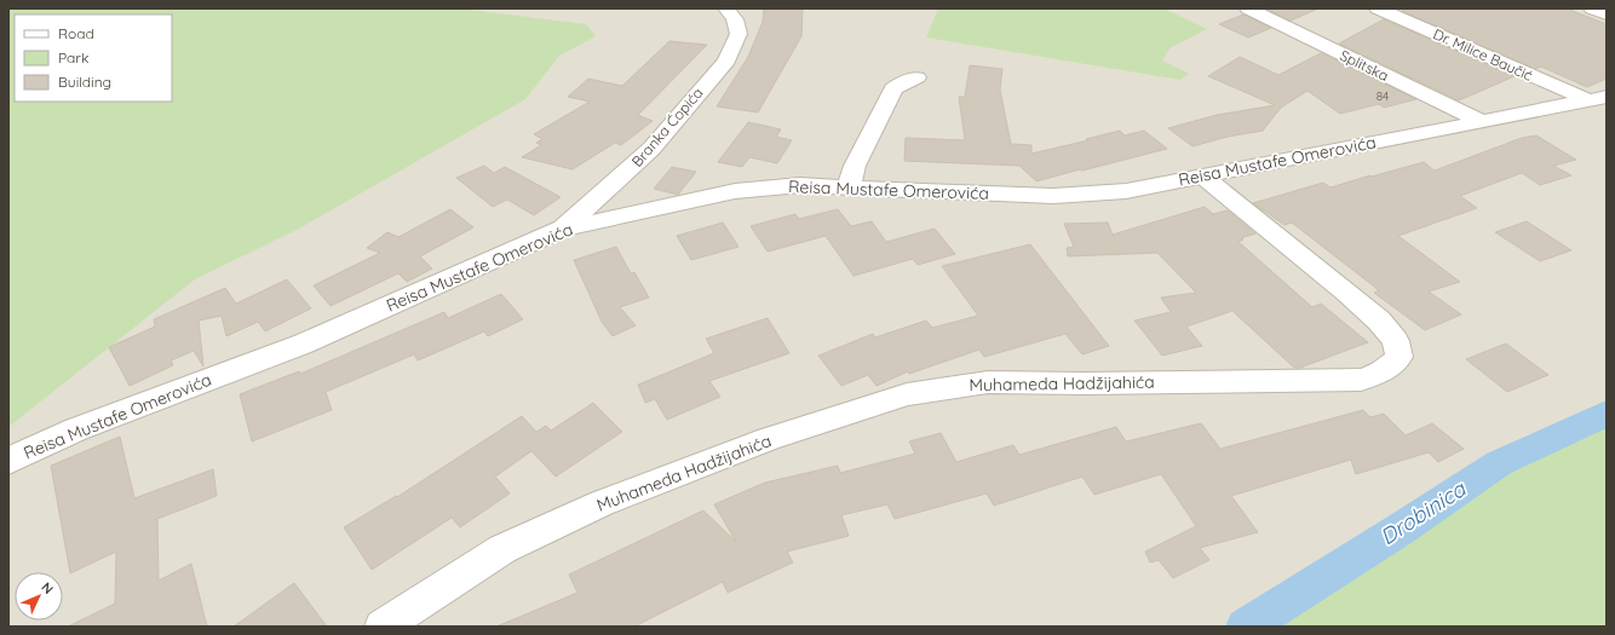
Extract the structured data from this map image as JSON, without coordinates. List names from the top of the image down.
{
  "streets": {
    "street": [
      "Dr. Milice Baučić",
      "Splitska",
      "Branka Ćopića",
      "Reisa Mustafe Omerovića",
      "Muhameda Hadžijahića"
    ]
  },
  "crossings": [
    ["Dr. Milice Baučić", "Reisa Mustafe Omerovića"],
    ["Splitska", "Reisa Mustafe Omerovića"],
    ["Branka Ćopića", "Reisa Mustafe Omerovića"],
    ["Reisa Mustafe Omerovića", "Muhameda Hadžijahića"]
  ],
  "water": ["Drobinica"],
  "house_numbers": ["84"],
  "legend": ["Road", "Park", "Building"],
  "north": "top right"
}
